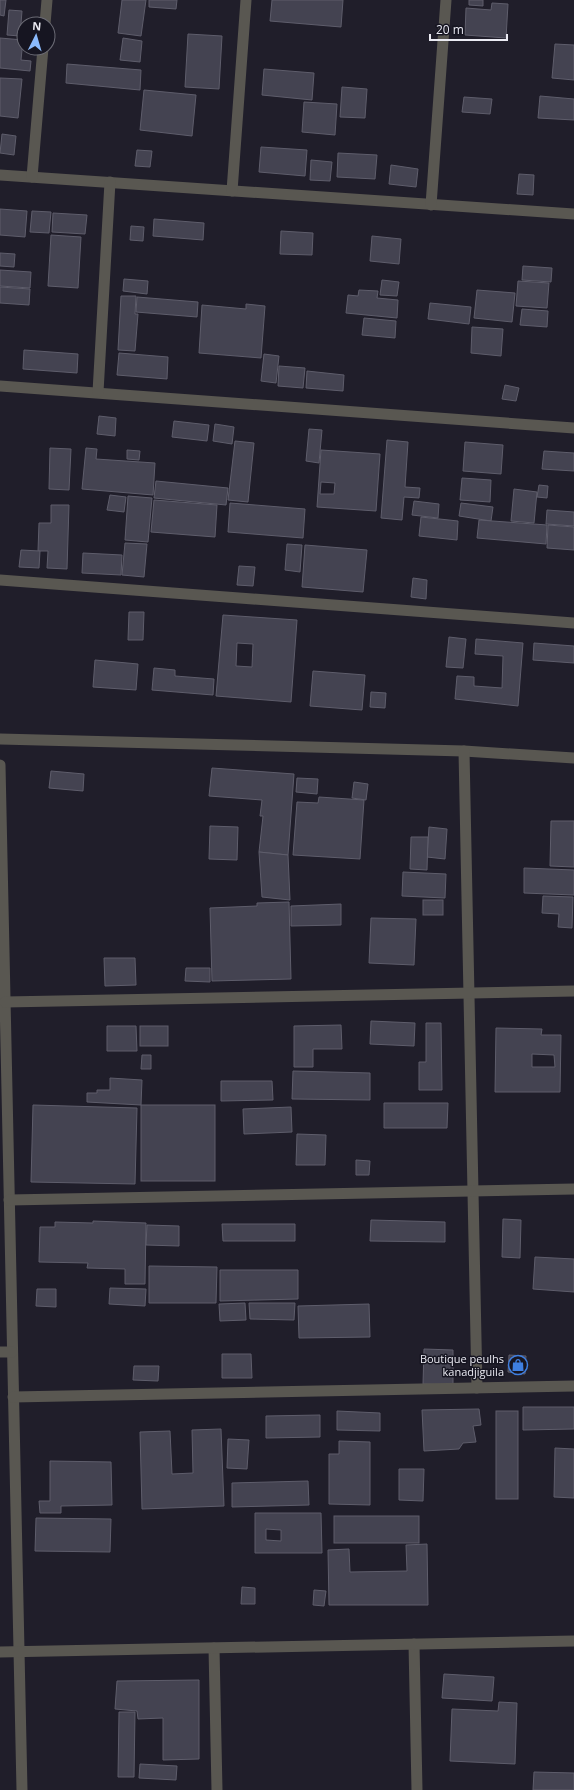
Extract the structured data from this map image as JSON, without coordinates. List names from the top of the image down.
{
  "places": {
    "shop": ["Boutique peulhs kanadjiguila"]
  },
  "scale_bar": "20 m",
  "north": "top"
}
